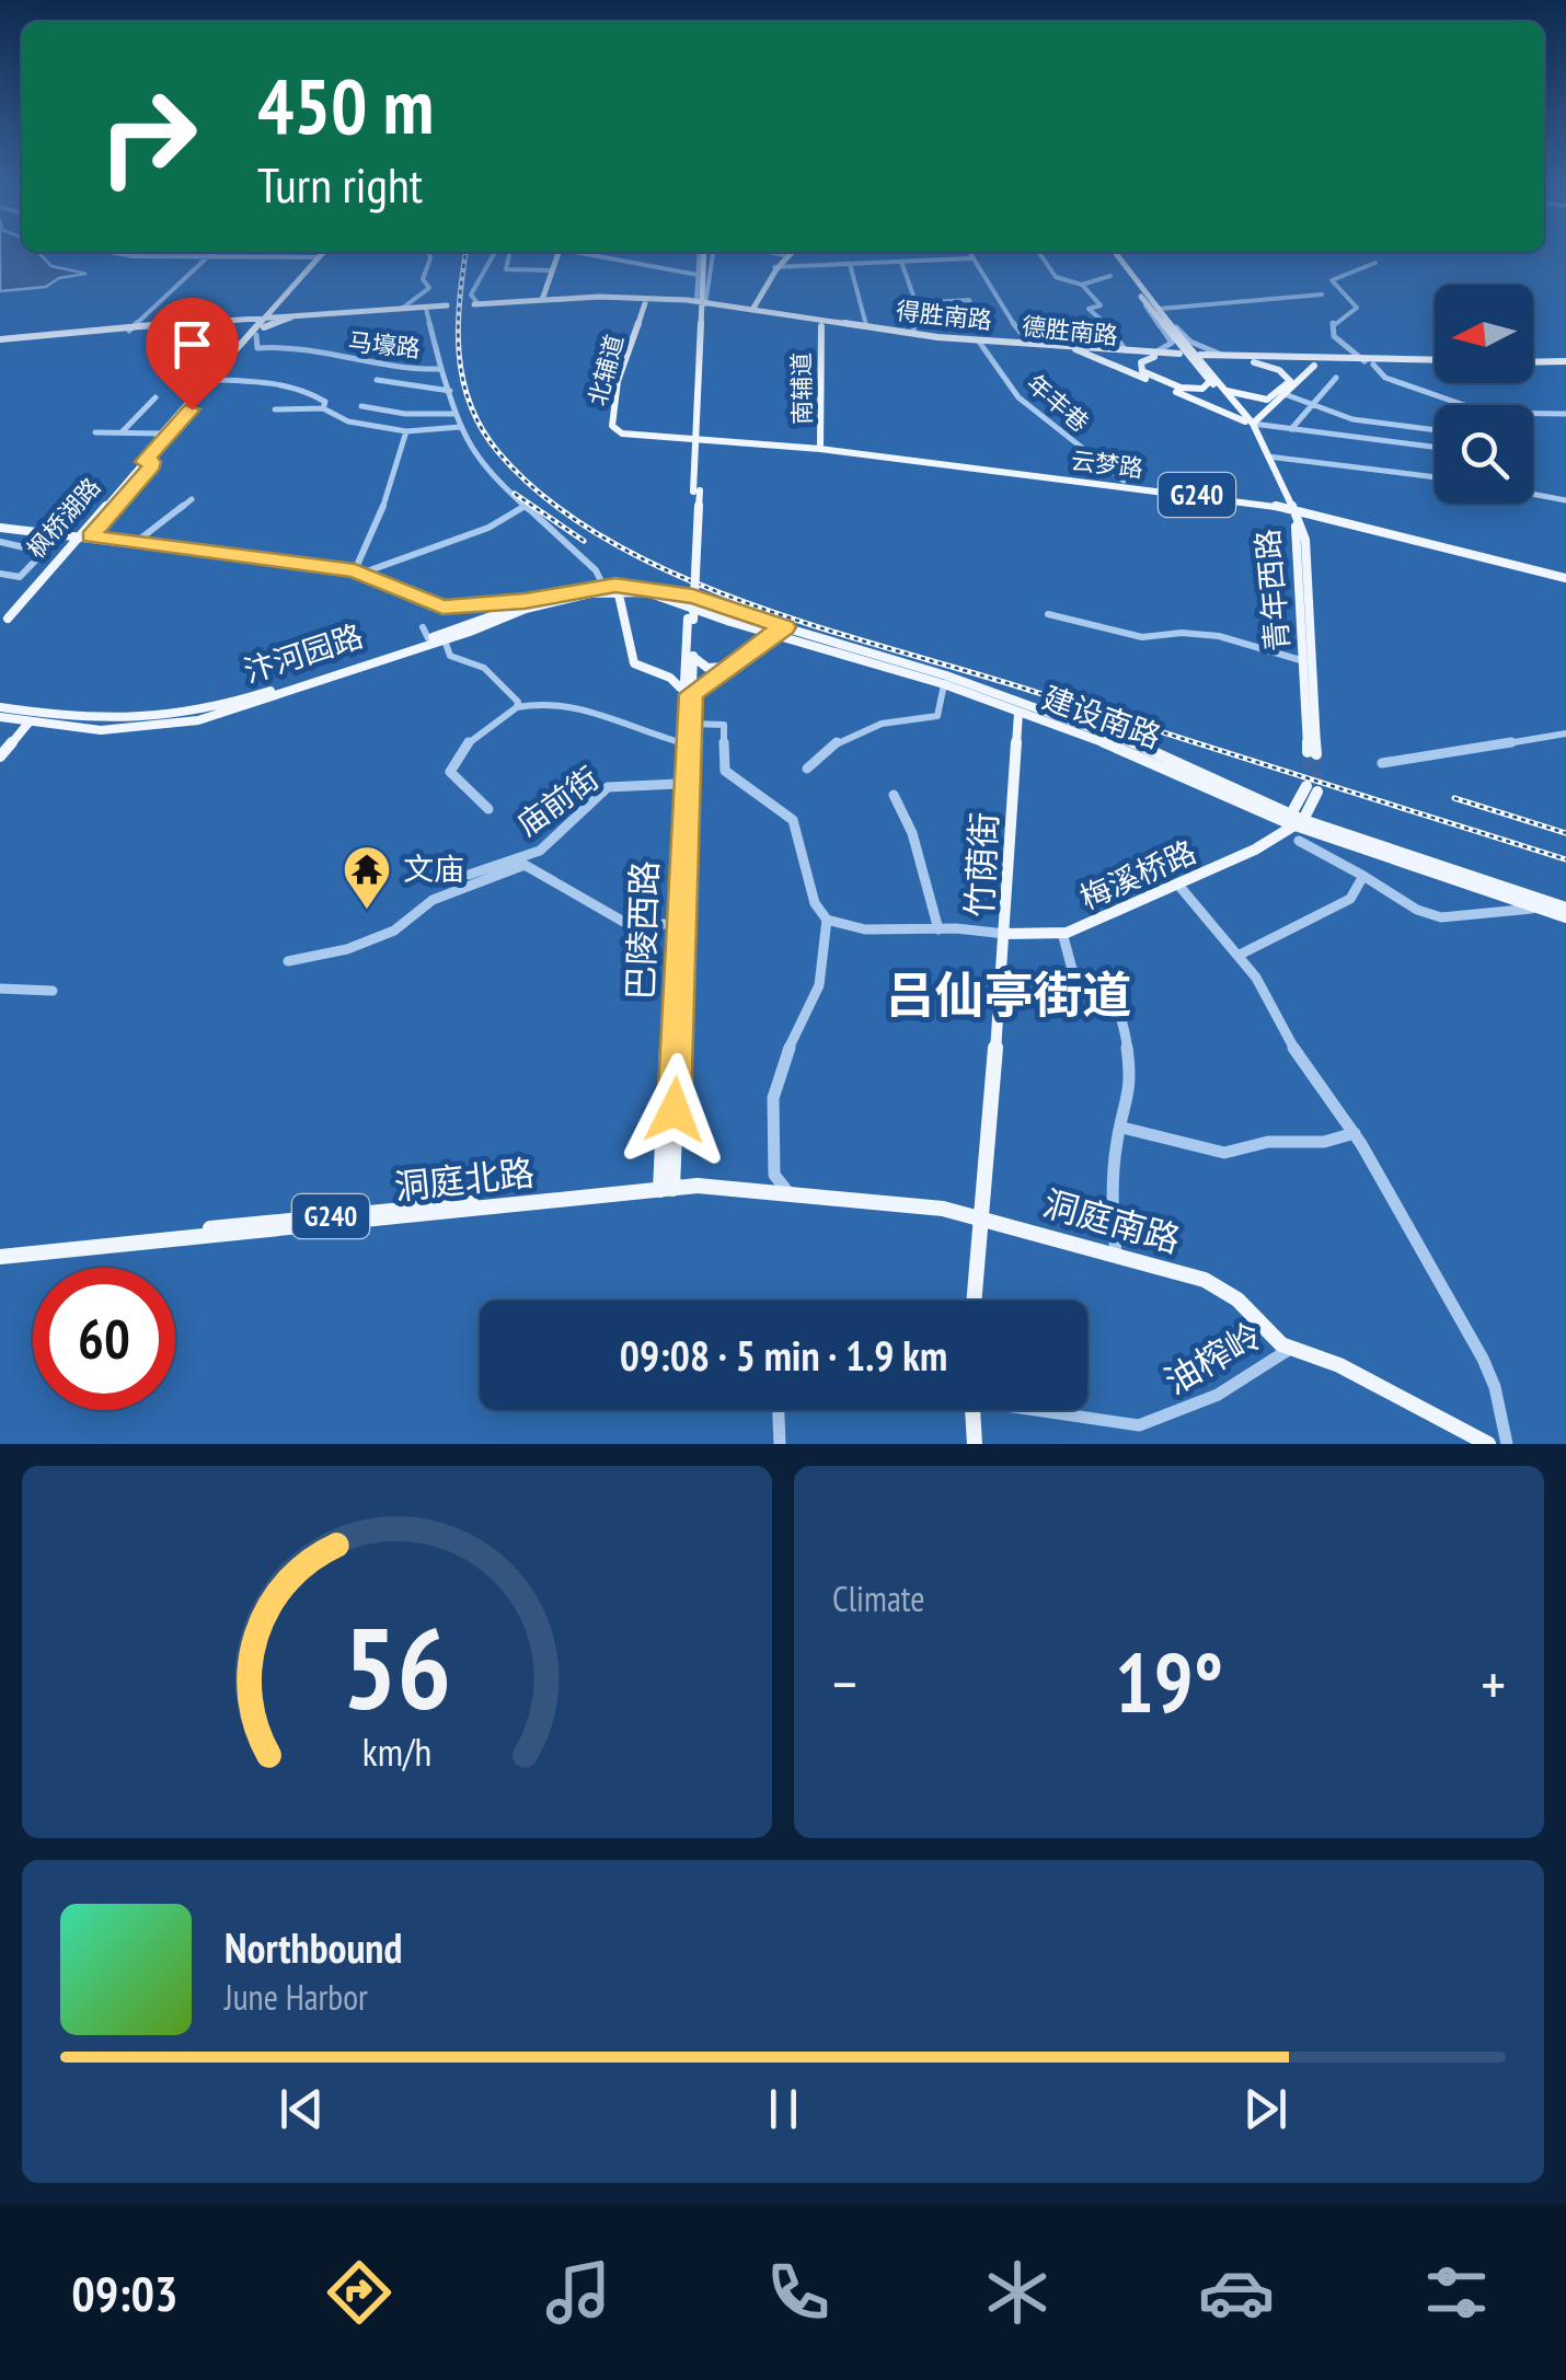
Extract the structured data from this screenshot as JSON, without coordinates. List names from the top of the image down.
{
  "streets": {
    "main road": [
      "得胜南路",
      "德胜南路",
      "北辅道",
      "南辅道",
      "云梦路",
      "G240",
      "枫桥湖路",
      "青年西路",
      "汴河园路",
      "建设南路",
      "竹荫街",
      "梅溪桥路",
      "巴陵西路",
      "洞庭北路",
      "洞庭南路"
    ],
    "street": [
      "马壕路",
      "年丰巷",
      "庙前街",
      "油榨岭"
    ]
  },
  "crossings": [
    ["得胜南路", "德胜南路"],
    ["得胜南路", "北辅道"],
    ["得胜南路", "南辅道"],
    ["德胜南路", "南辅道"],
    ["德胜南路", "年丰巷"],
    ["马壕路", "枫桥湖路"],
    ["马壕路", "汴河园路"],
    ["马壕路", "建设南路"],
    ["北辅道", "云梦路"],
    ["南辅道", "云梦路"],
    ["南辅道", "G240"],
    ["年丰巷", "G240"],
    ["云梦路", "G240"],
    ["云梦路", "青年西路"],
    ["G240", "青年西路"],
    ["汴河园路", "建设南路"],
    ["建设南路", "竹荫街"],
    ["建设南路", "梅溪桥路"],
    ["庙前街", "巴陵西路"],
    ["竹荫街", "梅溪桥路"],
    ["竹荫街", "洞庭南路"],
    ["巴陵西路", "洞庭北路"],
    ["巴陵西路", "洞庭南路"],
    ["洞庭北路", "洞庭南路"],
    ["洞庭南路", "油榨岭"]
  ],
  "districts": ["吕仙亭街道"],
  "places": {
    "temple": ["文庙"]
  },
  "north": "left",
  "page": {
    "turn": ["450 m", "Turn right"],
    "limit": "60",
    "trip": "09:08 · 5 min · 1.9 km",
    "tile": "Climate",
    "heat": ["−", "19°", "+"],
    "song": ["Northbound", "June Harbor"],
    "tabs": "09:03",
    "gauge": ["56", "km/h"]
  }
}
